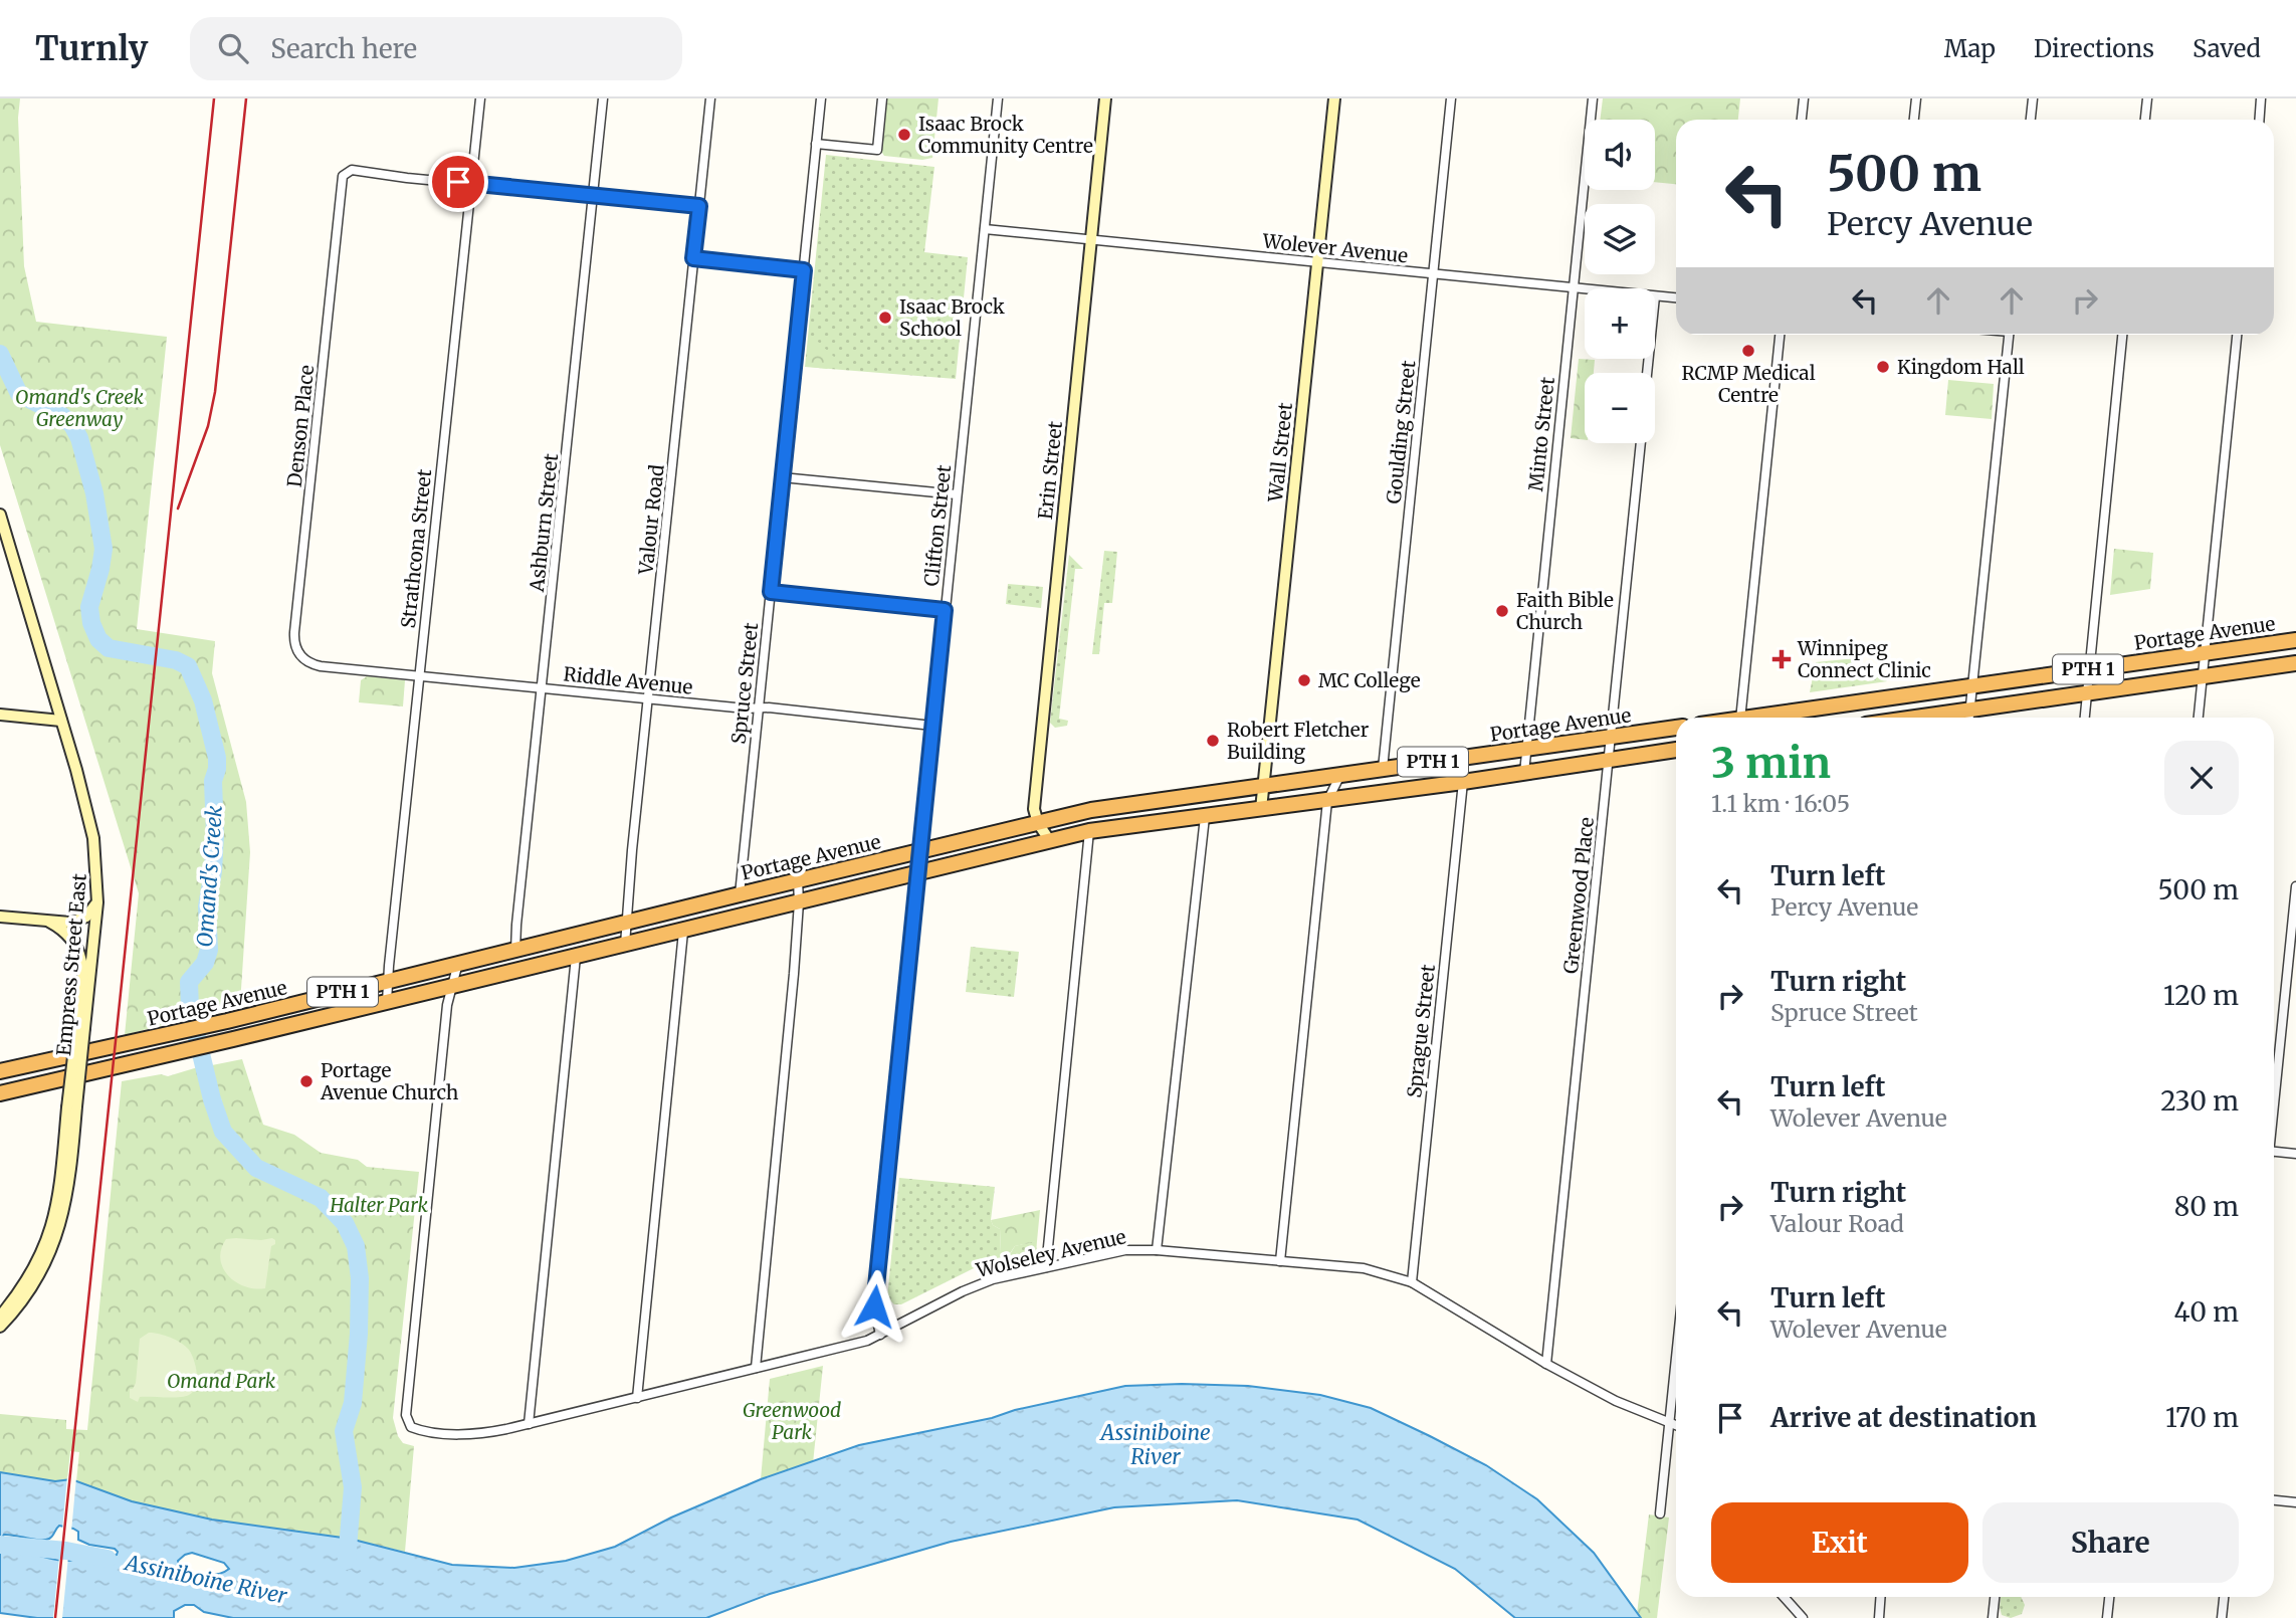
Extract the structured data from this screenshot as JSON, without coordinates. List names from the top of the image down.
{
  "streets": {
    "highway": ["Portage Avenue", "PTH 1"],
    "main road": ["Wall Street", "Erin Street", "Empress Street East"],
    "street": [
      "Wolever Avenue",
      "Denson Place",
      "Goulding Street",
      "Minto Street",
      "Valour Road",
      "Ashburn Street",
      "Clifton Street",
      "Strathcona Street",
      "Riddle Avenue",
      "Spruce Street",
      "Greenwood Place",
      "Sprague Street",
      "Wolseley Avenue"
    ]
  },
  "crossings": [
    ["Wolever Avenue", "Goulding Street"],
    ["Wolever Avenue", "Minto Street"],
    ["Wolever Avenue", "Wall Street"],
    ["Wolever Avenue", "Erin Street"],
    ["Wolever Avenue", "Clifton Street"],
    ["Denson Place", "Strathcona Street"],
    ["Denson Place", "Riddle Avenue"],
    ["Goulding Street", "Portage Avenue"],
    ["Minto Street", "Portage Avenue"],
    ["Wall Street", "Portage Avenue"],
    ["Erin Street", "Portage Avenue"],
    ["Valour Road", "Portage Avenue"],
    ["Valour Road", "Riddle Avenue"],
    ["Ashburn Street", "Portage Avenue"],
    ["Ashburn Street", "Riddle Avenue"],
    ["Clifton Street", "Portage Avenue"],
    ["Clifton Street", "Riddle Avenue"],
    ["Clifton Street", "Wolseley Avenue"],
    ["Strathcona Street", "Portage Avenue"],
    ["Strathcona Street", "Riddle Avenue"],
    ["Portage Avenue", "Spruce Street"],
    ["Portage Avenue", "Greenwood Place"],
    ["Portage Avenue", "Sprague Street"],
    ["Portage Avenue", "Wolseley Avenue"],
    ["Riddle Avenue", "Spruce Street"],
    ["Greenwood Place", "Wolseley Avenue"],
    ["Sprague Street", "Wolseley Avenue"]
  ],
  "water": ["Omand's Creek", "Assiniboine River"],
  "parks": [
    "Omand's Creek Greenway",
    "Halter Park",
    "Omand Park",
    "Greenwood Park"
  ],
  "places": {
    "other": [
      "Isaac Brock Community Centre",
      "Isaac Brock School",
      "RCMP Medical Centre",
      "Kingdom Hall",
      "Faith Bible Church",
      "MC College",
      "Robert Fletcher Building",
      "Portage Avenue Church"
    ],
    "health": ["Winnipeg Connect Clinic"]
  },
  "page": {
    "header": "Turnly",
    "search": "Search here",
    "nav": ["Map", "Directions", "Saved"],
    "map_buttons": ["+", "−"],
    "turn": ["500 m", "Percy Avenue"],
    "heading": ["3 min", "1.1 km · 16:05"],
    "list": [
      {
        "name": "Turn left",
        "note": "Percy Avenue",
        "value": "500 m"
      },
      {
        "name": "Turn right",
        "note": "Spruce Street",
        "value": "120 m"
      },
      {
        "name": "Turn left",
        "note": "Wolever Avenue",
        "value": "230 m"
      },
      {
        "name": "Turn right",
        "note": "Valour Road",
        "value": "80 m"
      },
      {
        "name": "Turn left",
        "note": "Wolever Avenue",
        "value": "40 m"
      },
      {
        "name": "Arrive at destination",
        "value": "170 m"
      }
    ],
    "buttons": ["Exit", "Share"]
  }
}
